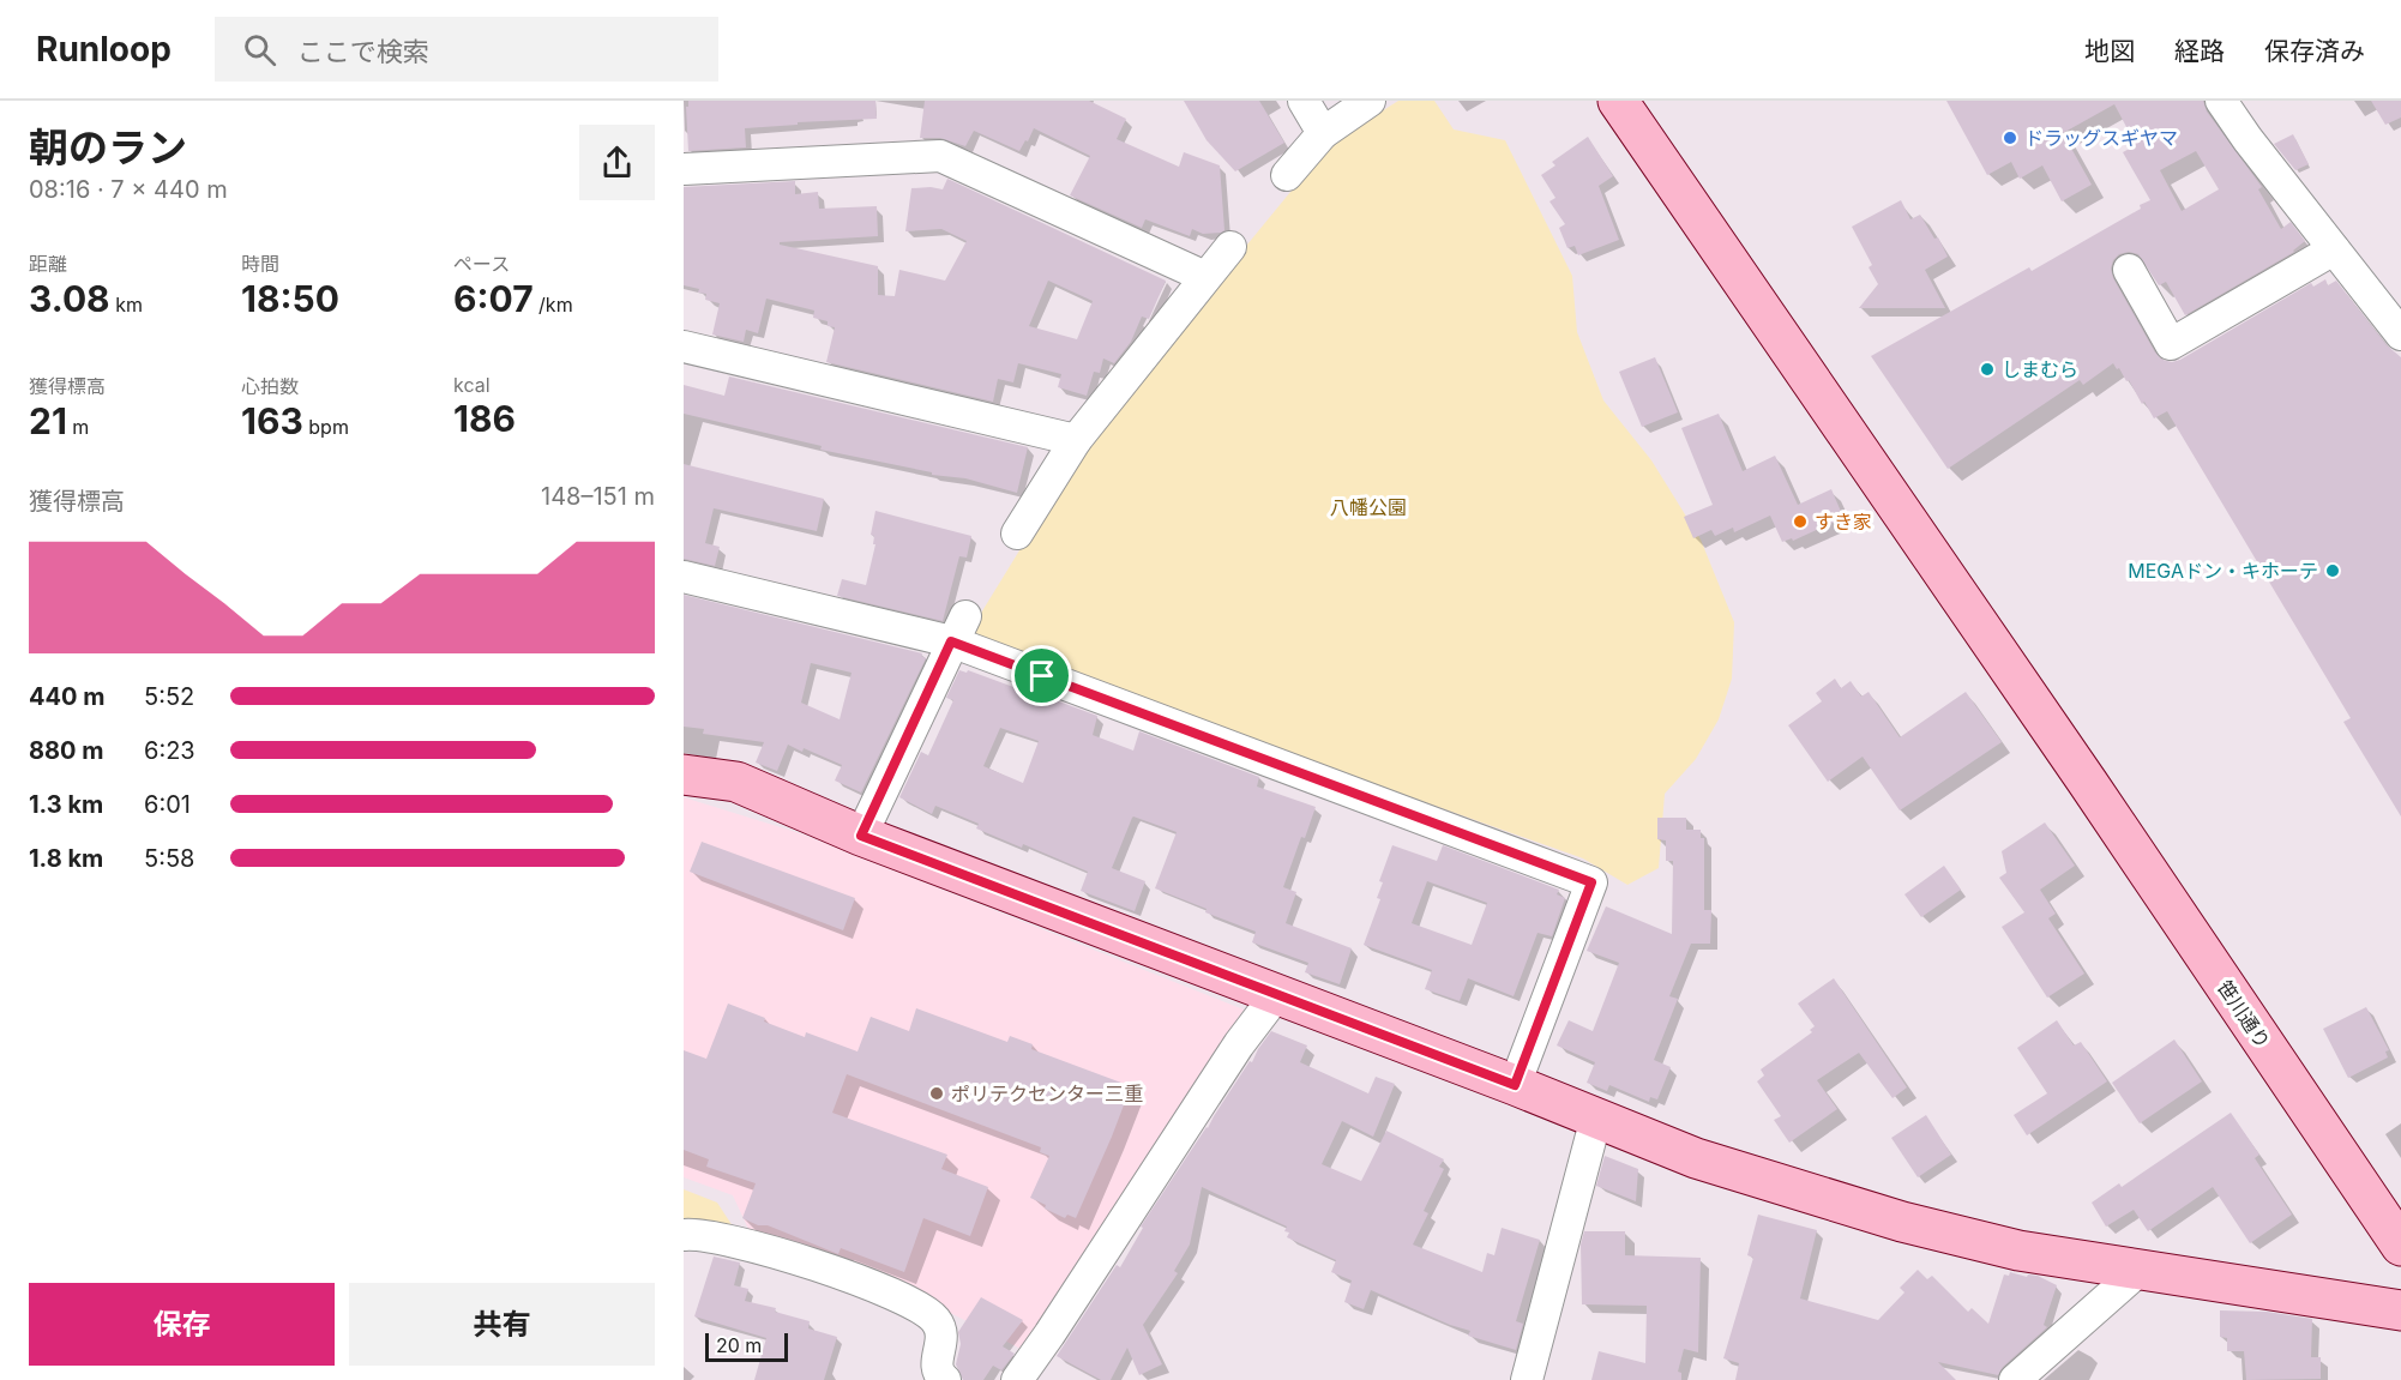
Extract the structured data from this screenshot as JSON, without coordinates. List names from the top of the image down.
{
  "streets": {
    "street": ["笹川通り"]
  },
  "parks": ["八幡公園"],
  "places": [
    "ドラッグスギヤマ",
    "しまむら",
    "すき家",
    "MEGAドン・キホーテ",
    "ポリテクセンター三重"
  ],
  "scale_bar": "20 m",
  "page": {
    "header": "Runloop",
    "search": "ここで検索",
    "nav": ["地図", "経路", "保存済み"],
    "heading": ["朝のラン", "08:16 · 7 × 440 m"],
    "stats": [
      ["距離", "3.08 km"],
      ["時間", "18:50"],
      ["ペース", "6:07 /km"],
      ["獲得標高", "21 m"],
      ["心拍数", "163 bpm"],
      ["kcal", "186"]
    ],
    "chart": ["獲得標高", "148–151 m"],
    "list": [
      {
        "name": "440 m",
        "note": "5:52"
      },
      {
        "name": "880 m",
        "note": "6:23"
      },
      {
        "name": "1.3 km",
        "note": "6:01"
      },
      {
        "name": "1.8 km",
        "note": "5:58"
      }
    ],
    "buttons": ["保存", "共有"],
    "scale": "20 m"
  }
}
